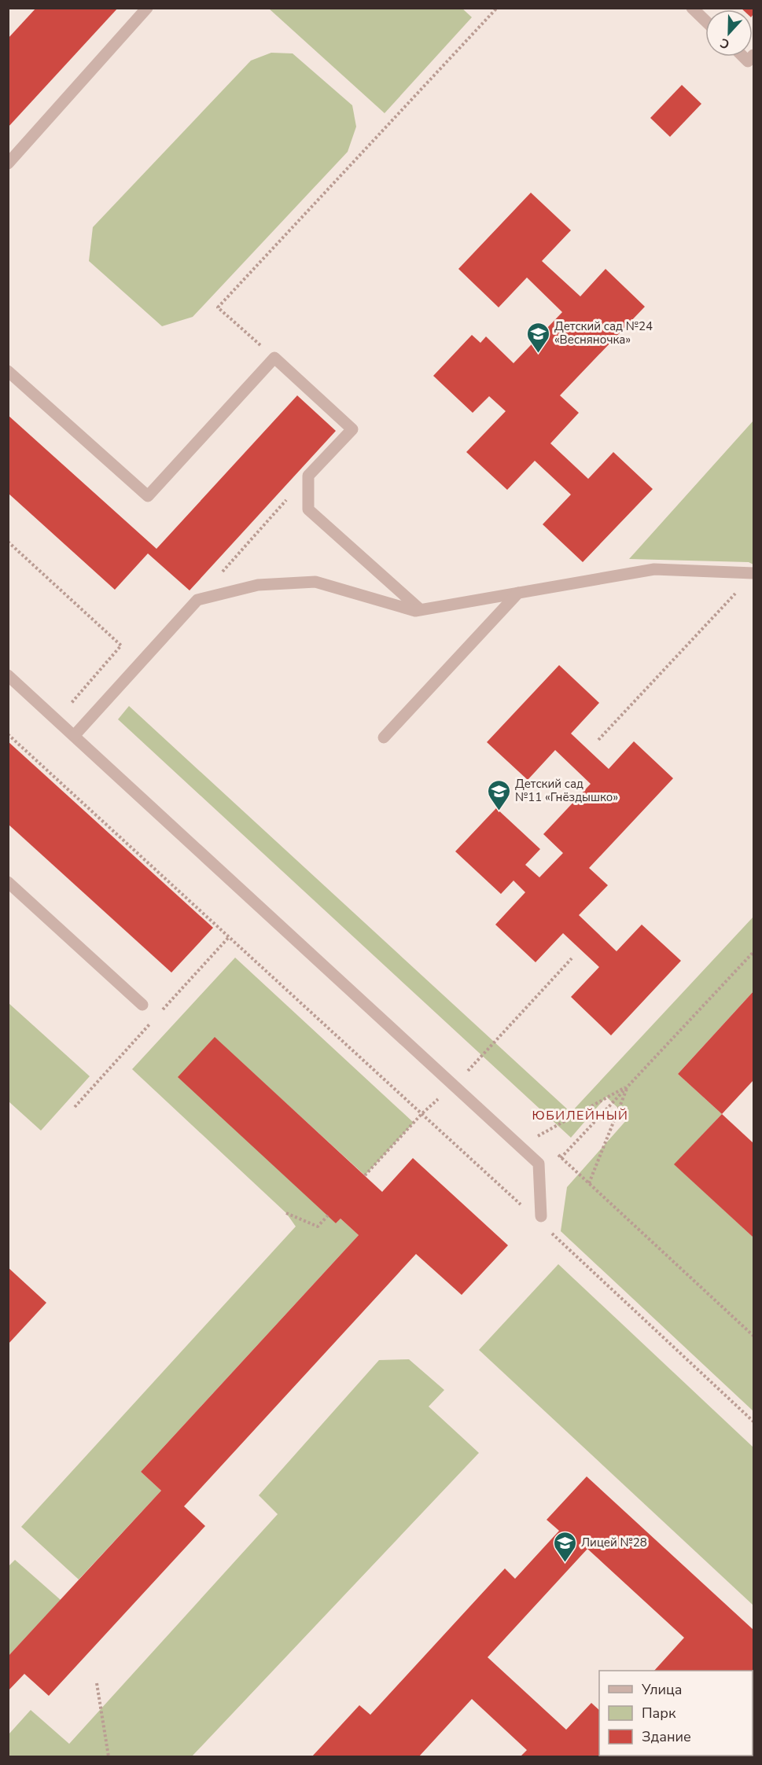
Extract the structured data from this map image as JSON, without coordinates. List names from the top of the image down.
{
  "districts": ["ЮБИЛЕЙНЫЙ"],
  "places": {
    "school or university": ["Детский сад №24 «Весняночка»", "Детский сад №11 «Гнёздышко»", "Лицей №28"]
  },
  "legend": ["Улица", "Парк", "Здание"],
  "north": "bottom"
}
